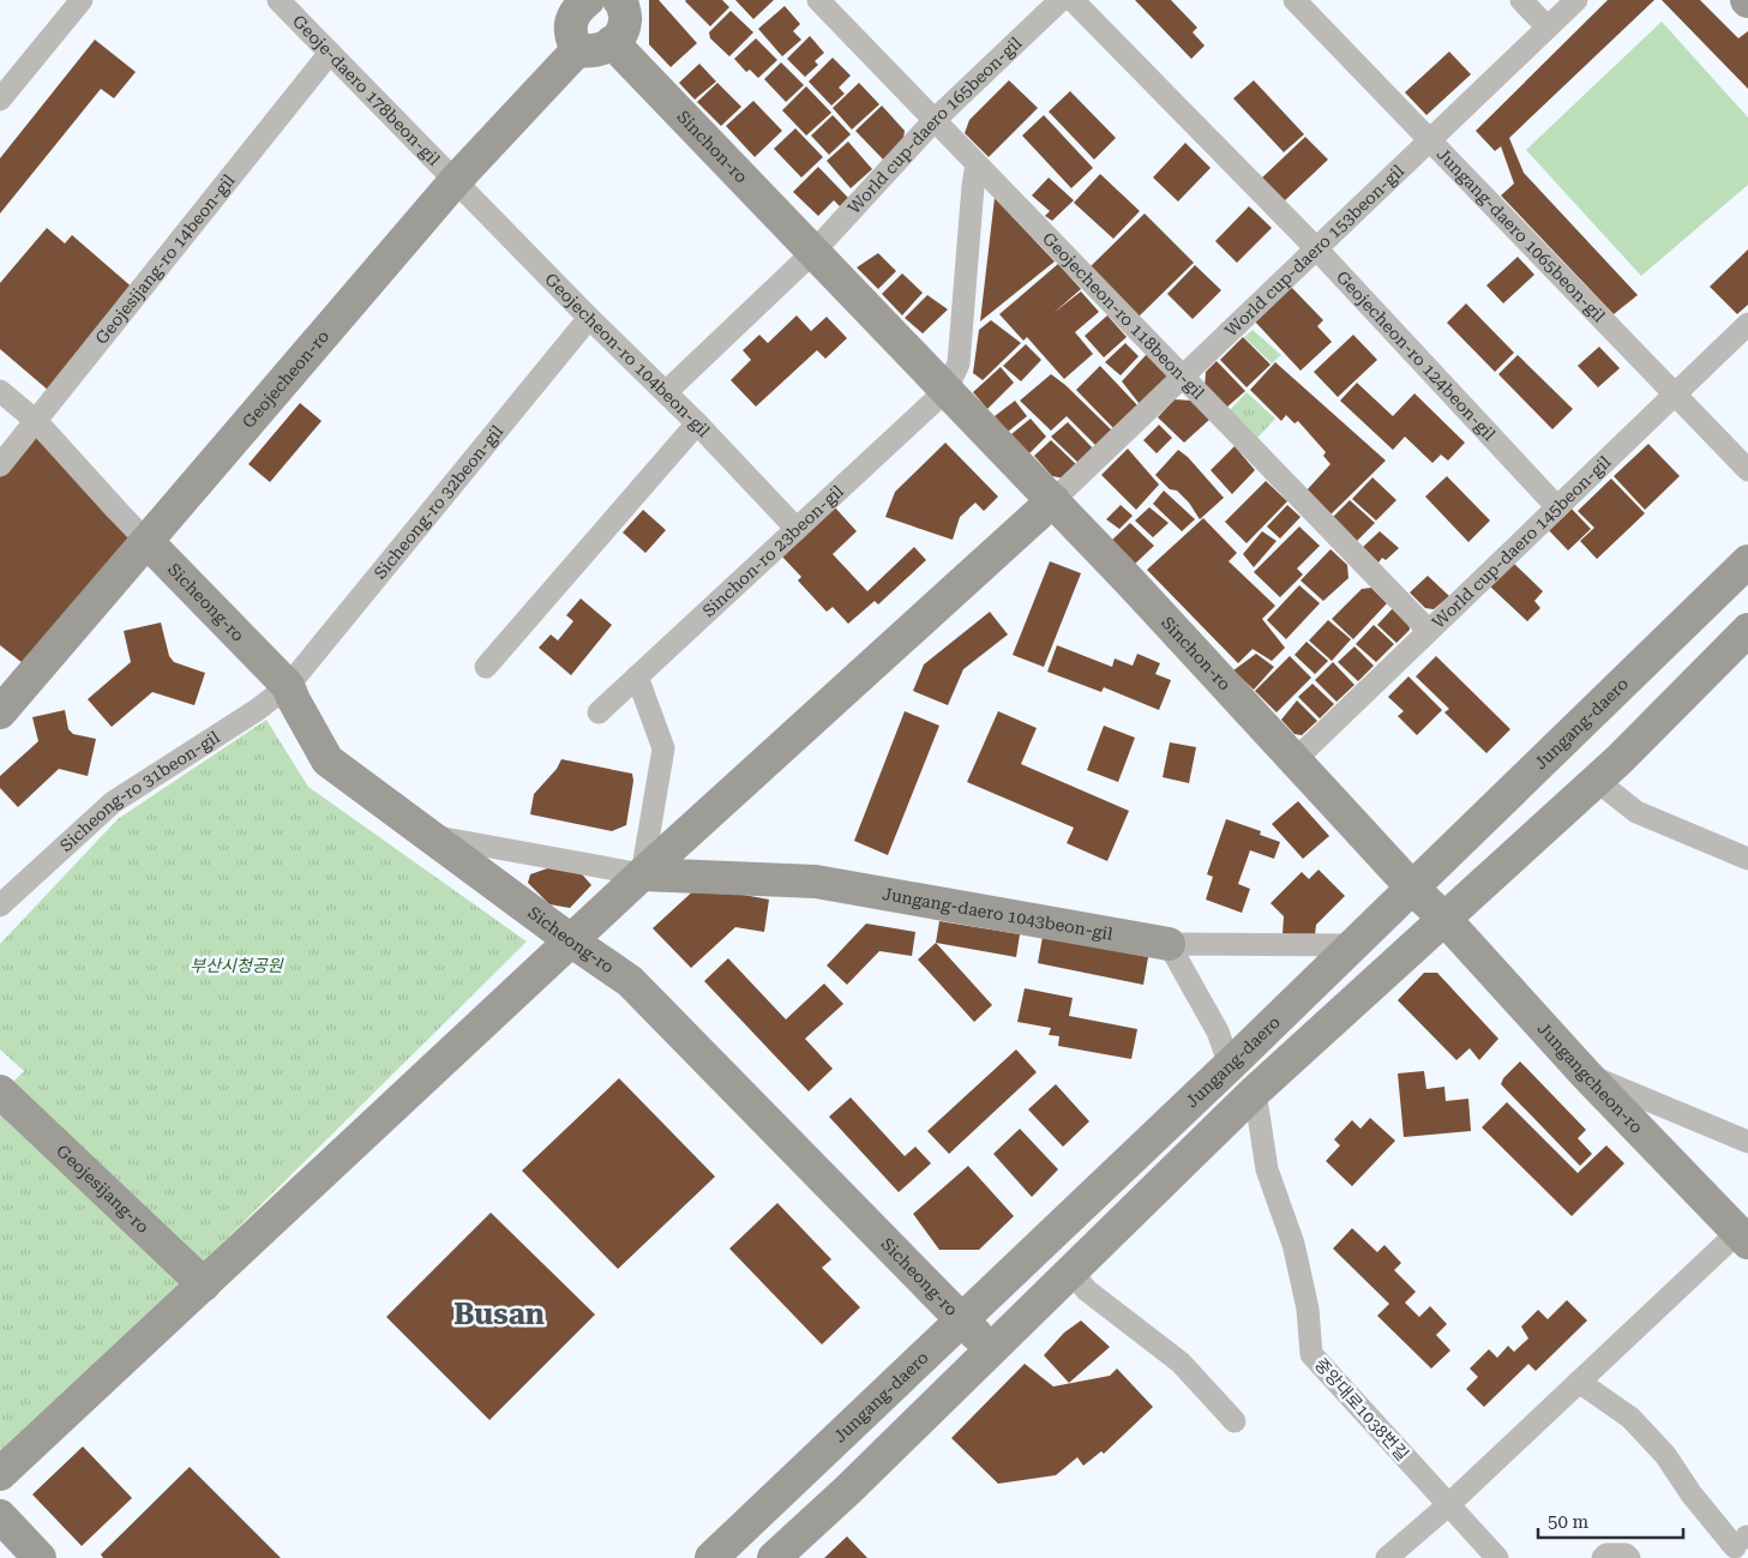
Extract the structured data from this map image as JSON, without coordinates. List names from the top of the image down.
{
  "streets": {
    "main road": [
      "Sinchon-ro",
      "Geojecheon-ro",
      "Sicheong-ro",
      "Jungang-daero",
      "Jungang-daero 1043beon-gil",
      "Jungangcheon-ro",
      "Geojesijang-ro"
    ],
    "street": [
      "Geoje-daero 178beon-gil",
      "World cup-daero 165beon-gil",
      "Jungang-daero 1065beon-gil",
      "World cup-daero 153beon-gil",
      "Geojesijang-ro 14beon-gil",
      "Geojecheon-ro 118beon-gil",
      "Geojecheon-ro 104beon-gil",
      "Geojecheon-ro 124beon-gil",
      "Sicheong-ro 32beon-gil",
      "World cup-daero 145beon-gil",
      "Sinchon-ro 23beon-gil",
      "Sicheong-ro 31beon-gil",
      "중앙대로1038번길"
    ]
  },
  "crossings": [
    ["Geoje-daero 178beon-gil", "Geojesijang-ro 14beon-gil"],
    ["Geoje-daero 178beon-gil", "Geojecheon-ro 104beon-gil"],
    ["Geoje-daero 178beon-gil", "Geojecheon-ro"],
    ["World cup-daero 165beon-gil", "Sinchon-ro"],
    ["World cup-daero 165beon-gil", "Geojecheon-ro 118beon-gil"],
    ["Sinchon-ro", "World cup-daero 153beon-gil"],
    ["Sinchon-ro", "World cup-daero 145beon-gil"],
    ["Sinchon-ro", "Sinchon-ro 23beon-gil"],
    ["Sinchon-ro", "Jungang-daero"],
    ["Sinchon-ro", "Jungangcheon-ro"],
    ["Jungang-daero 1065beon-gil", "World cup-daero 153beon-gil"],
    ["Jungang-daero 1065beon-gil", "World cup-daero 145beon-gil"],
    ["World cup-daero 153beon-gil", "Geojecheon-ro 118beon-gil"],
    ["World cup-daero 153beon-gil", "Geojecheon-ro 124beon-gil"],
    ["Geojecheon-ro 118beon-gil", "World cup-daero 145beon-gil"],
    ["Geojecheon-ro 104beon-gil", "Geojecheon-ro"],
    ["Geojecheon-ro 104beon-gil", "Sicheong-ro 32beon-gil"],
    ["Geojecheon-ro 104beon-gil", "Sinchon-ro 23beon-gil"],
    ["Geojecheon-ro 124beon-gil", "World cup-daero 145beon-gil"],
    ["Geojecheon-ro", "Sicheong-ro"],
    ["Sicheong-ro 32beon-gil", "Sicheong-ro"],
    ["Sicheong-ro 32beon-gil", "Sicheong-ro 31beon-gil"],
    ["Sicheong-ro", "Jungang-daero"],
    ["Sicheong-ro", "Sicheong-ro 31beon-gil"],
    ["Sicheong-ro", "Jungang-daero 1043beon-gil"],
    ["Jungang-daero", "Jungang-daero 1043beon-gil"],
    ["Jungangcheon-ro", "중앙대로1038번길"]
  ],
  "districts": ["Busan"],
  "parks": ["부산시청공원"],
  "scale_bar": "50 m"
}
